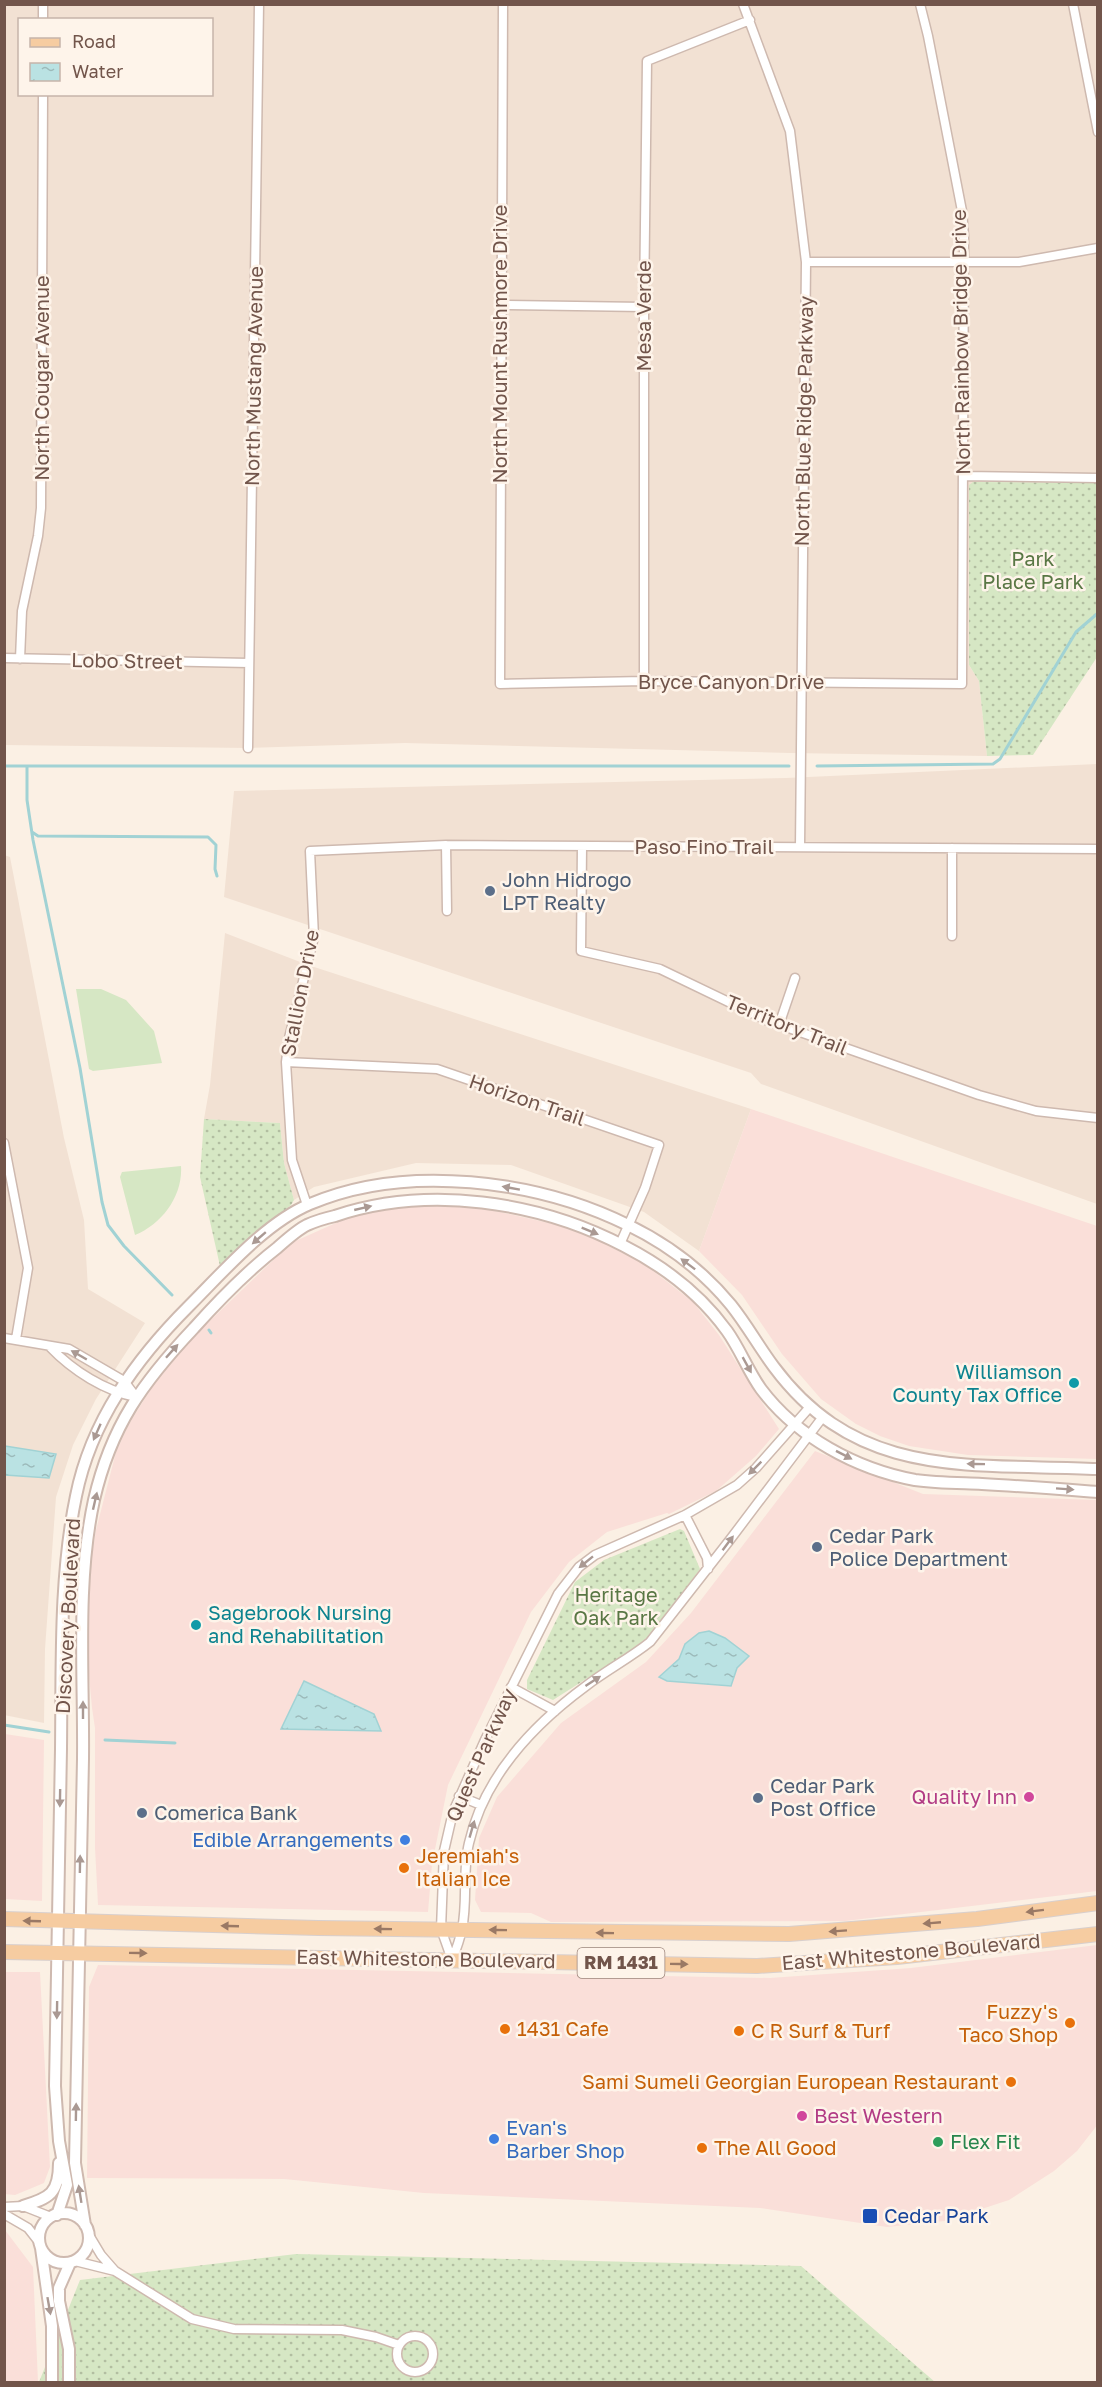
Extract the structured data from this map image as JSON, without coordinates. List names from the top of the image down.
{
  "streets": {
    "main road": ["East Whitestone Boulevard", "RM 1431"],
    "street": [
      "Mesa Verde",
      "North Rainbow Bridge Drive",
      "North Mount Rushmore Drive",
      "North Mustang Avenue",
      "North Cougar Avenue",
      "North Blue Ridge Parkway",
      "Lobo Street",
      "Bryce Canyon Drive",
      "Paso Fino Trail",
      "Stallion Drive",
      "Territory Trail",
      "Horizon Trail",
      "Discovery Boulevard",
      "Quest Parkway"
    ]
  },
  "crossings": [
    ["Mesa Verde", "North Blue Ridge Parkway"],
    ["Mesa Verde", "Bryce Canyon Drive"],
    ["North Rainbow Bridge Drive", "Bryce Canyon Drive"],
    ["North Mount Rushmore Drive", "Bryce Canyon Drive"],
    ["North Mustang Avenue", "Lobo Street"],
    ["North Cougar Avenue", "Lobo Street"],
    ["North Blue Ridge Parkway", "Bryce Canyon Drive"],
    ["North Blue Ridge Parkway", "Paso Fino Trail"],
    ["Paso Fino Trail", "Stallion Drive"],
    ["Paso Fino Trail", "Territory Trail"],
    ["Stallion Drive", "Horizon Trail"],
    ["Stallion Drive", "Discovery Boulevard"],
    ["Horizon Trail", "Discovery Boulevard"],
    ["Discovery Boulevard", "Quest Parkway"],
    ["Discovery Boulevard", "East Whitestone Boulevard"],
    ["Quest Parkway", "East Whitestone Boulevard"]
  ],
  "parks": ["Park Place Park", "Heritage Oak Park"],
  "places": {
    "other": [
      "John Hidrogo LPT Realty",
      "Williamson County Tax Office",
      "Cedar Park Police Department",
      "Sagebrook Nursing and Rehabilitation",
      "Quality Inn",
      "Cedar Park Post Office",
      "Comerica Bank",
      "Edible Arrangements",
      "Jeremiah's Italian Ice",
      "Fuzzy's Taco Shop",
      "1431 Cafe",
      "C R Surf & Turf",
      "Sami Sumeli Georgian European Restaurant",
      "Best Western",
      "Evan's Barber Shop",
      "Flex Fit",
      "The All Good"
    ],
    "transit": ["Cedar Park"]
  },
  "legend": ["Road", "Water"]
}
